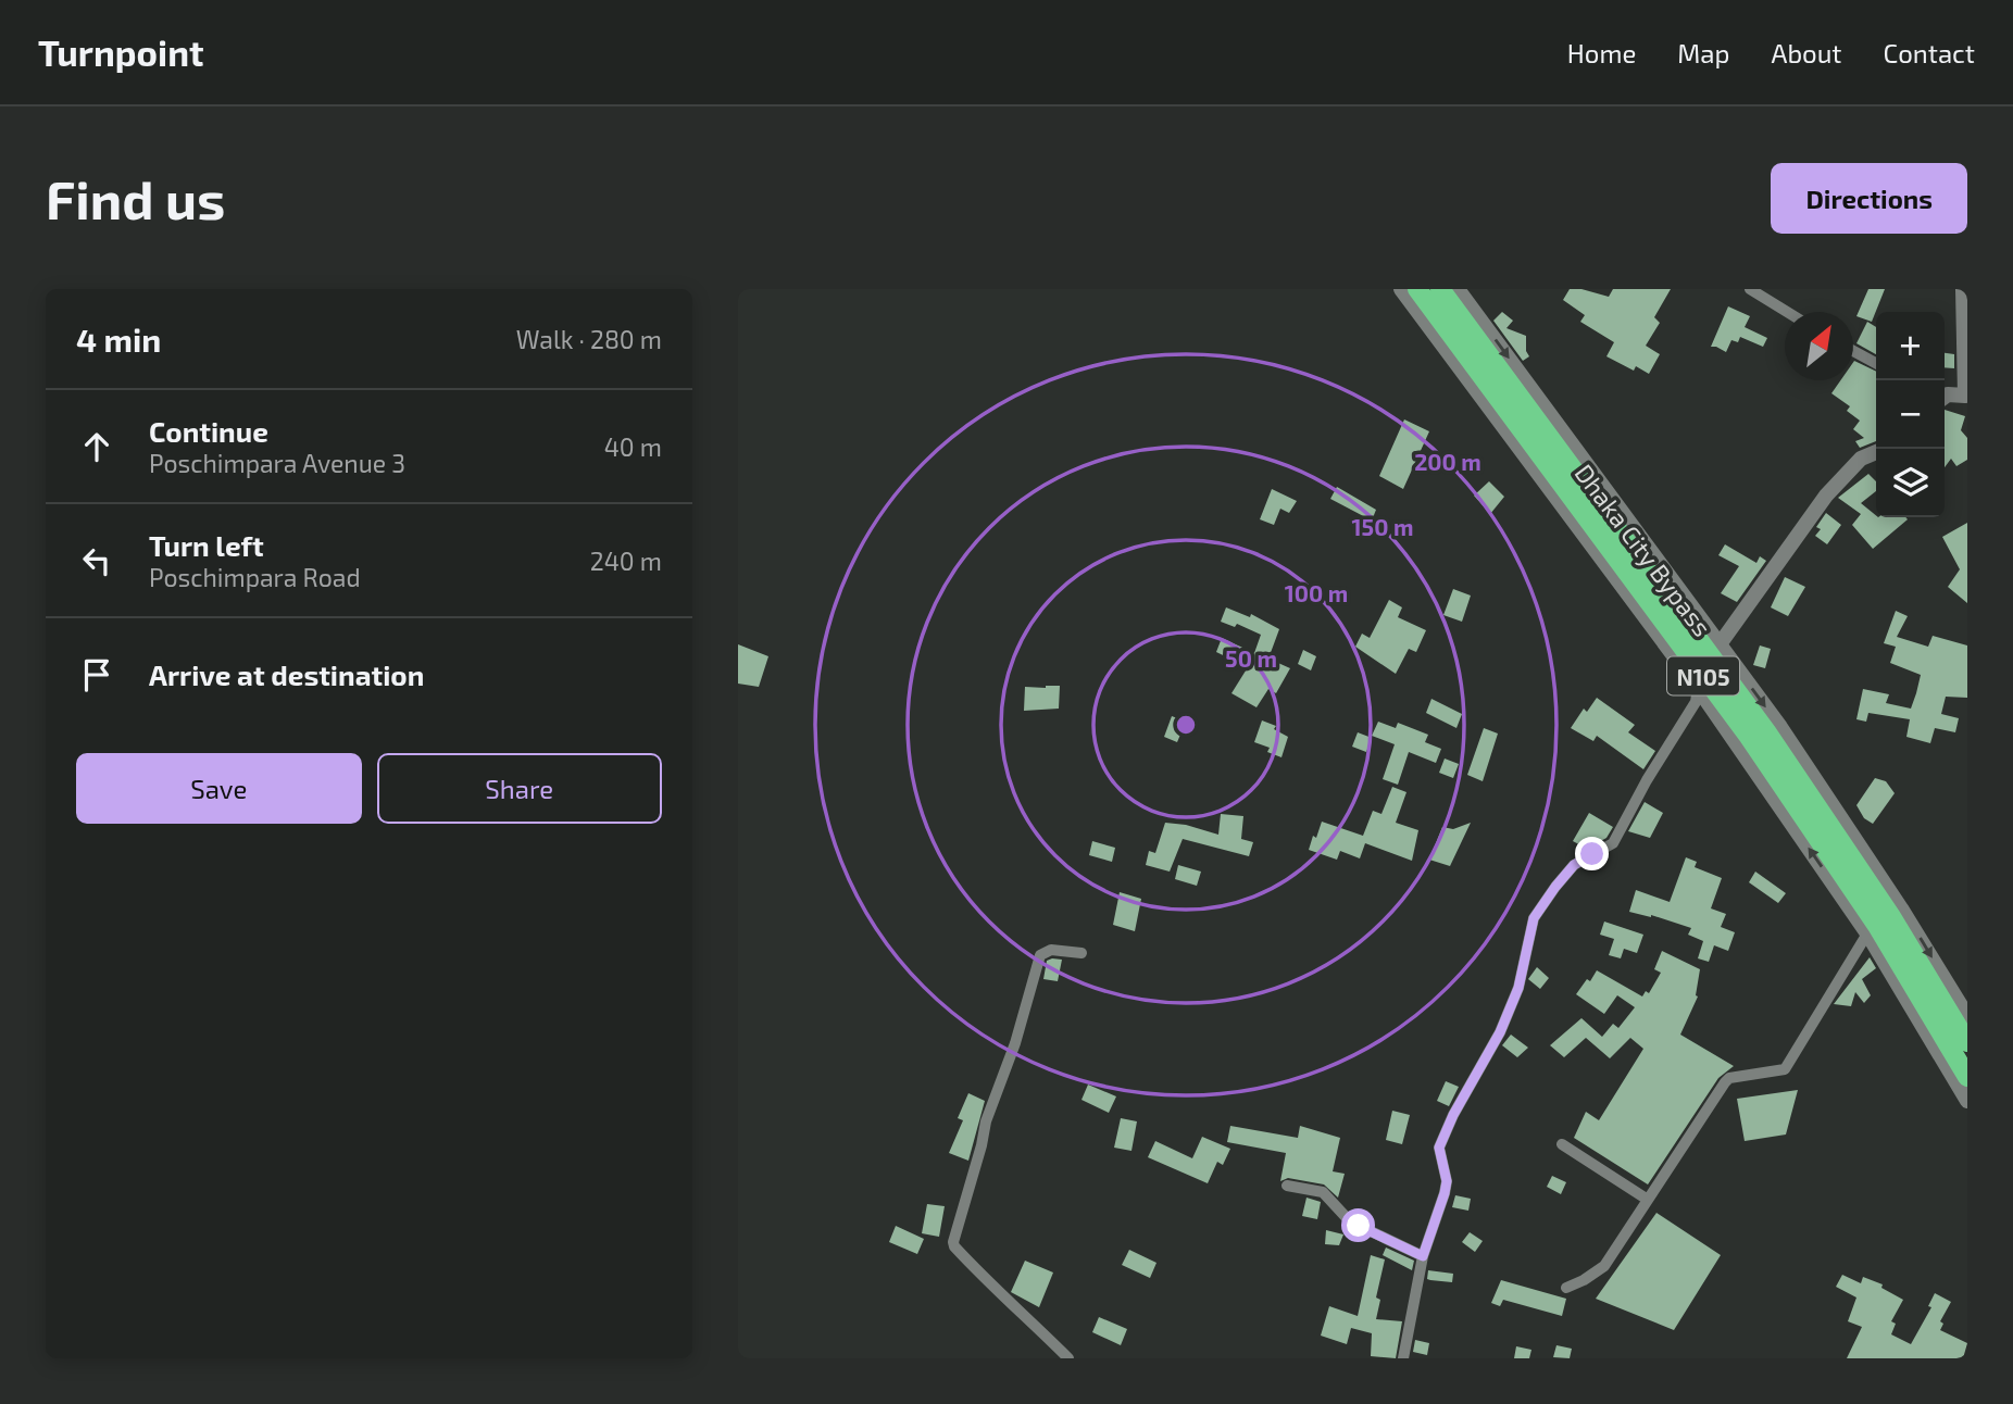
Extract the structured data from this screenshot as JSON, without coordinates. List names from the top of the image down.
{
  "streets": {
    "highway": ["Dhaka City Bypass", "N105"]
  },
  "north": "top right",
  "page": {
    "header": "Turnpoint",
    "nav": [
      "Home",
      "Map",
      "About",
      "Contact"
    ],
    "buttons": [
      "Directions",
      ["Save", "Share"]
    ],
    "title": "Find us",
    "heading": ["4 min", "Walk · 280 m"],
    "map_buttons": ["+", "−"],
    "list": [
      ["Continue", "Poschimpara Avenue 3", "40 m"],
      ["Turn left", "Poschimpara Road", "240 m"],
      "Arrive at destination"
    ]
  },
  "rings": [
    "200 m",
    "150 m",
    "100 m",
    "50 m"
  ]
}
